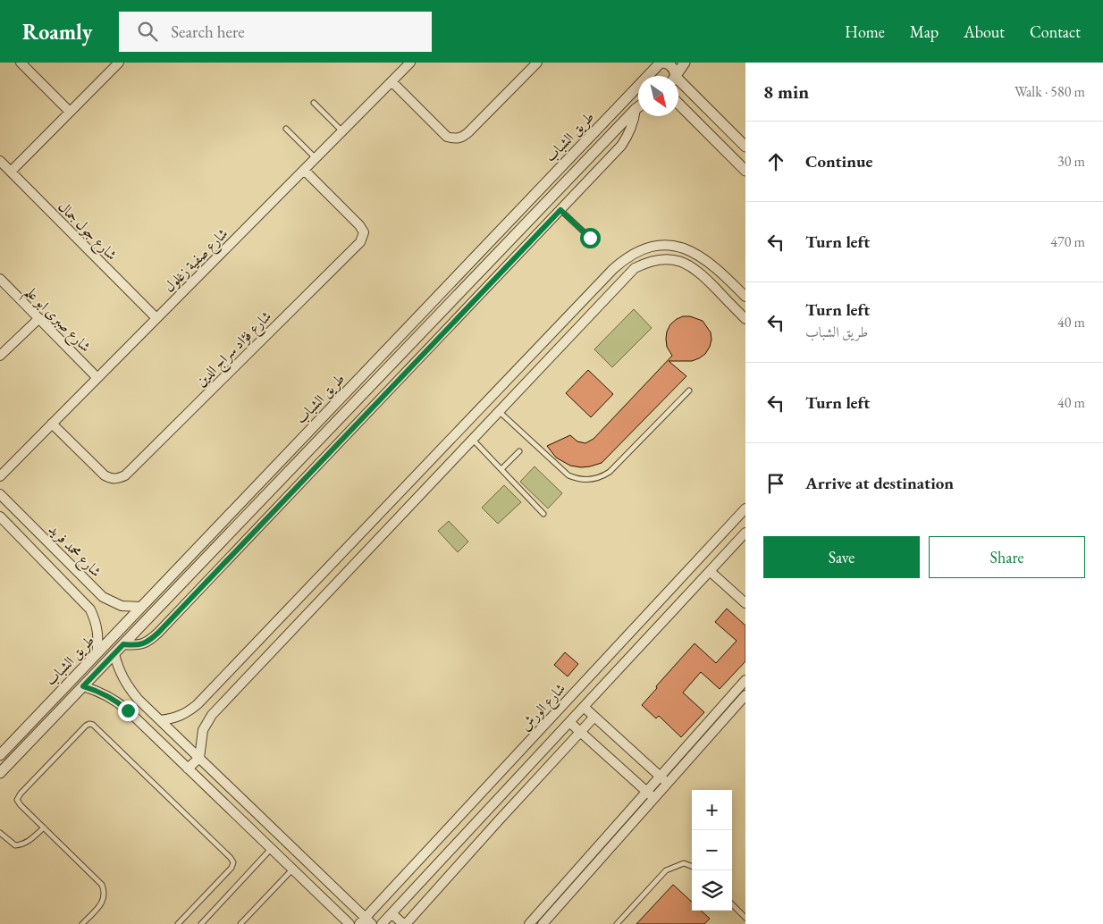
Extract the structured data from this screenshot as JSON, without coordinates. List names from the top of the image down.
{
  "streets": {
    "street": [
      "طريق الشباب",
      "شارع جول جمال",
      "شارع صفية زغلول",
      "شارع صبرى ابو علم",
      "شارع فؤاد سراج الدين",
      "شارع محمد فريد",
      "شارع الورش"
    ]
  },
  "crossings": [
    ["طريق الشباب", "شارع محمد فريد"],
    ["شارع جول جمال", "شارع صفية زغلول"],
    ["شارع صفية زغلول", "شارع صبرى ابو علم"],
    ["شارع صفية زغلول", "شارع فؤاد سراج الدين"]
  ],
  "north": "bottom right",
  "page": {
    "header": "Roamly",
    "search": "Search here",
    "nav": [
      "Home",
      "Map",
      "About",
      "Contact"
    ],
    "heading": ["8 min", "Walk · 580 m"],
    "list": [
      ["Continue", "30 m"],
      ["Turn left", "470 m"],
      ["Turn left", "طريق الشباب", "40 m"],
      ["Turn left", "40 m"],
      "Arrive at destination"
    ],
    "buttons": ["Save", "Share"],
    "map_buttons": ["+", "−"]
  }
}
